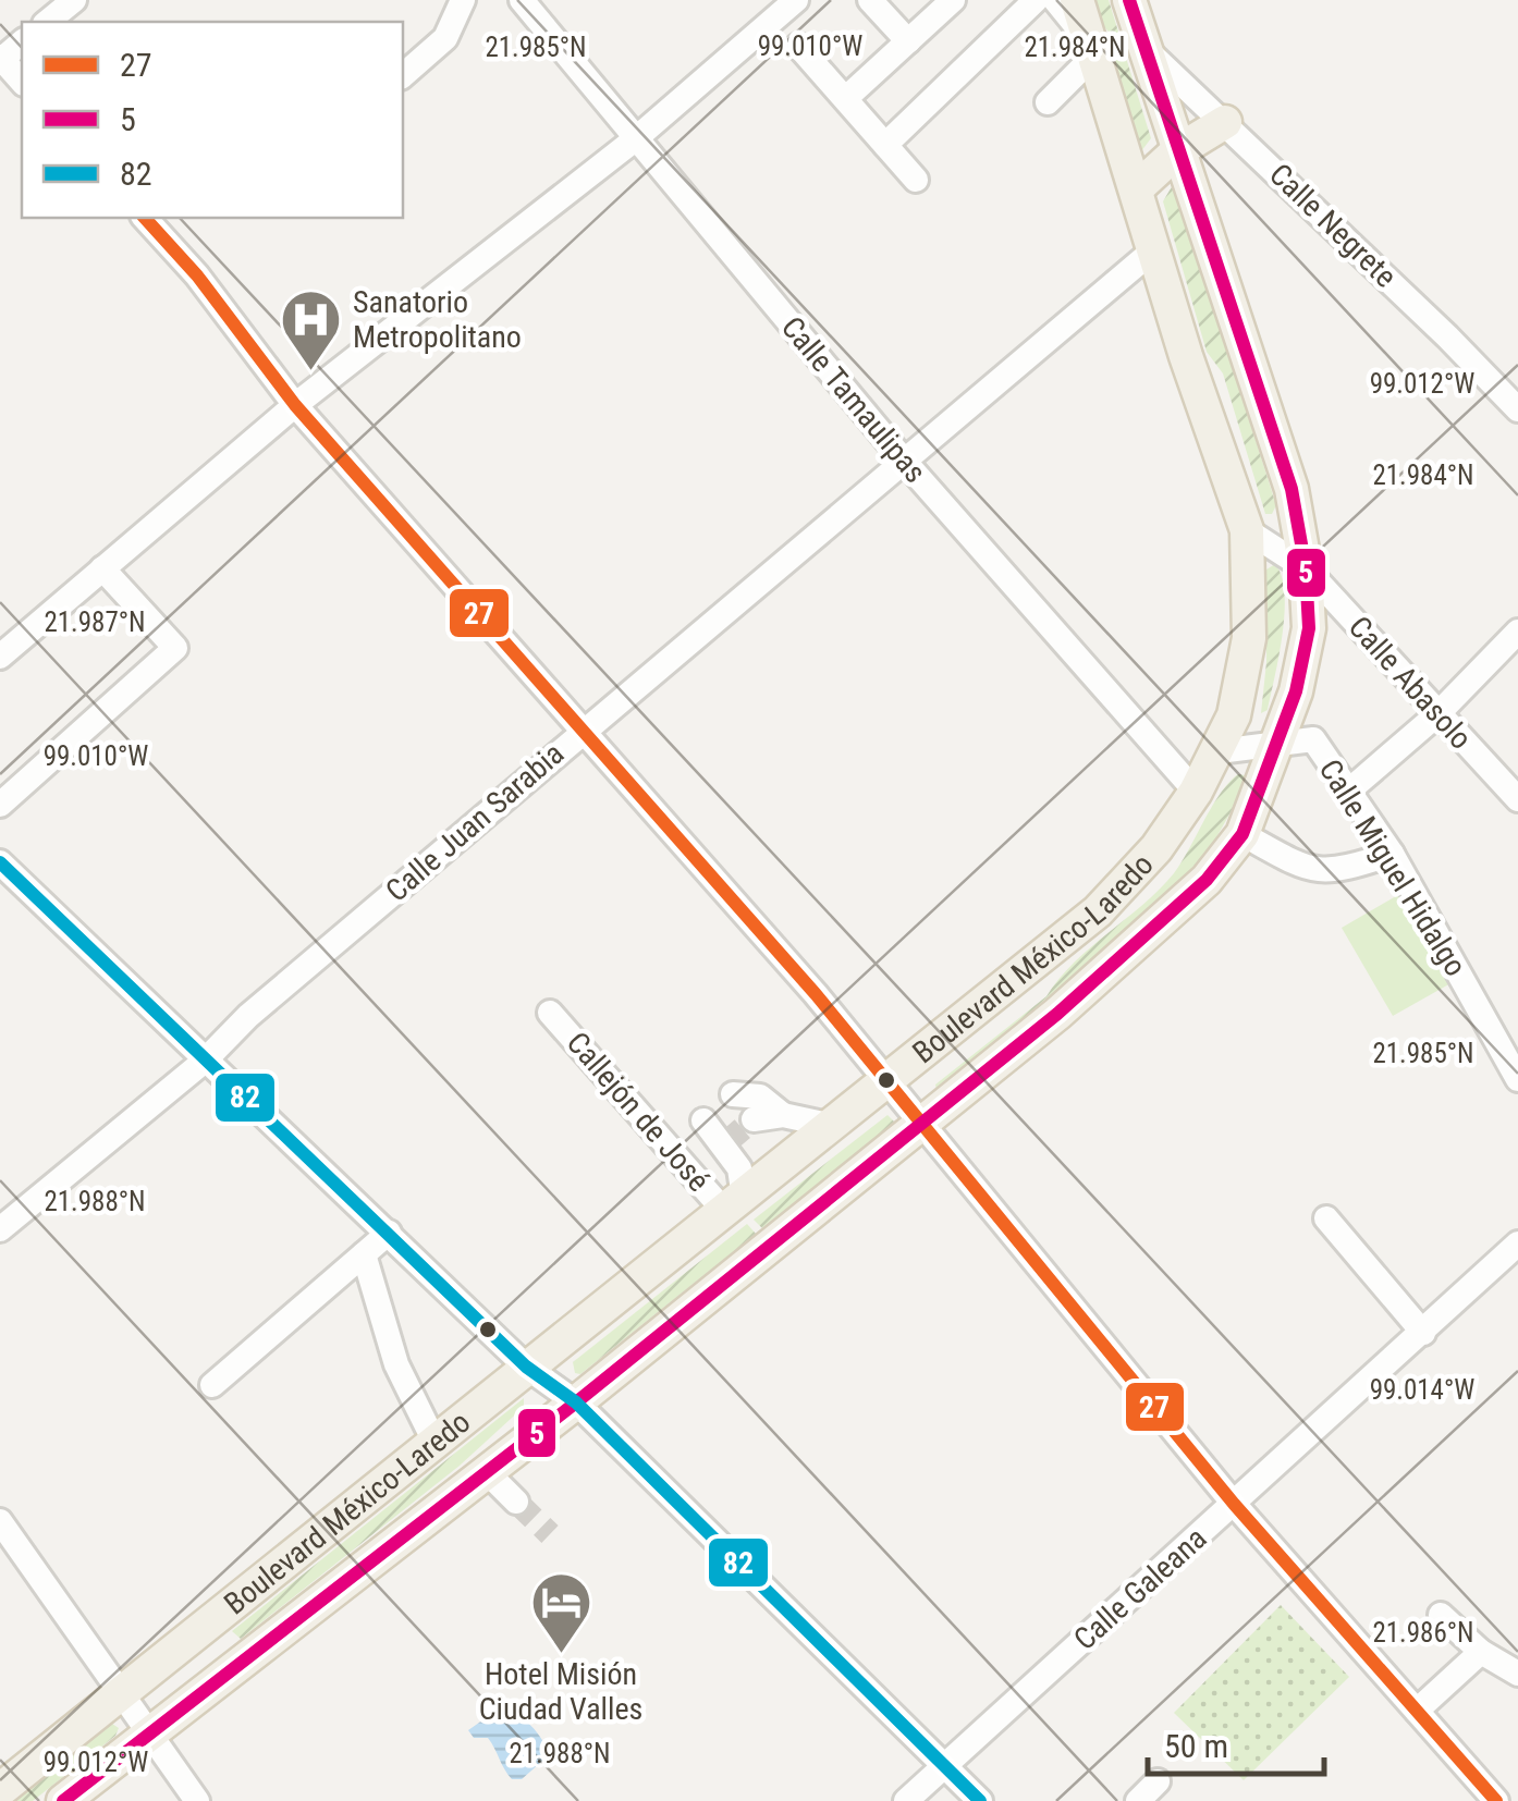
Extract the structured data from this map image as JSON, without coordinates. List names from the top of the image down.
{
  "streets": {
    "main road": ["Boulevard México-Laredo"],
    "street": [
      "Calle Negrete",
      "Calle Tamaulipas",
      "Calle Abasolo",
      "Calle Juan Sarabia",
      "Calle Miguel Hidalgo",
      "Callejón de José",
      "Calle Galeana"
    ]
  },
  "crossings": [
    ["Calle Negrete", "Boulevard México-Laredo"],
    ["Calle Tamaulipas", "Calle Juan Sarabia"],
    ["Calle Tamaulipas", "Boulevard México-Laredo"],
    ["Calle Abasolo", "Boulevard México-Laredo"],
    ["Calle Juan Sarabia", "Boulevard México-Laredo"],
    ["Calle Miguel Hidalgo", "Boulevard México-Laredo"],
    ["Boulevard México-Laredo", "Callejón de José"]
  ],
  "places": {
    "hospital": ["Sanatorio Metropolitano"],
    "hotel": ["Hotel Misión Ciudad Valles"]
  },
  "lines": ["transit line 5", "transit line 27", "transit line 82"],
  "legend": ["27", "5", "82"],
  "scale_bar": "50 m",
  "coordinates": [
    "99.010°W",
    "21.985°N",
    "21.984°N",
    "99.012°W",
    "21.987°N",
    "21.988°N",
    "99.014°W",
    "21.986°N"
  ]
}
